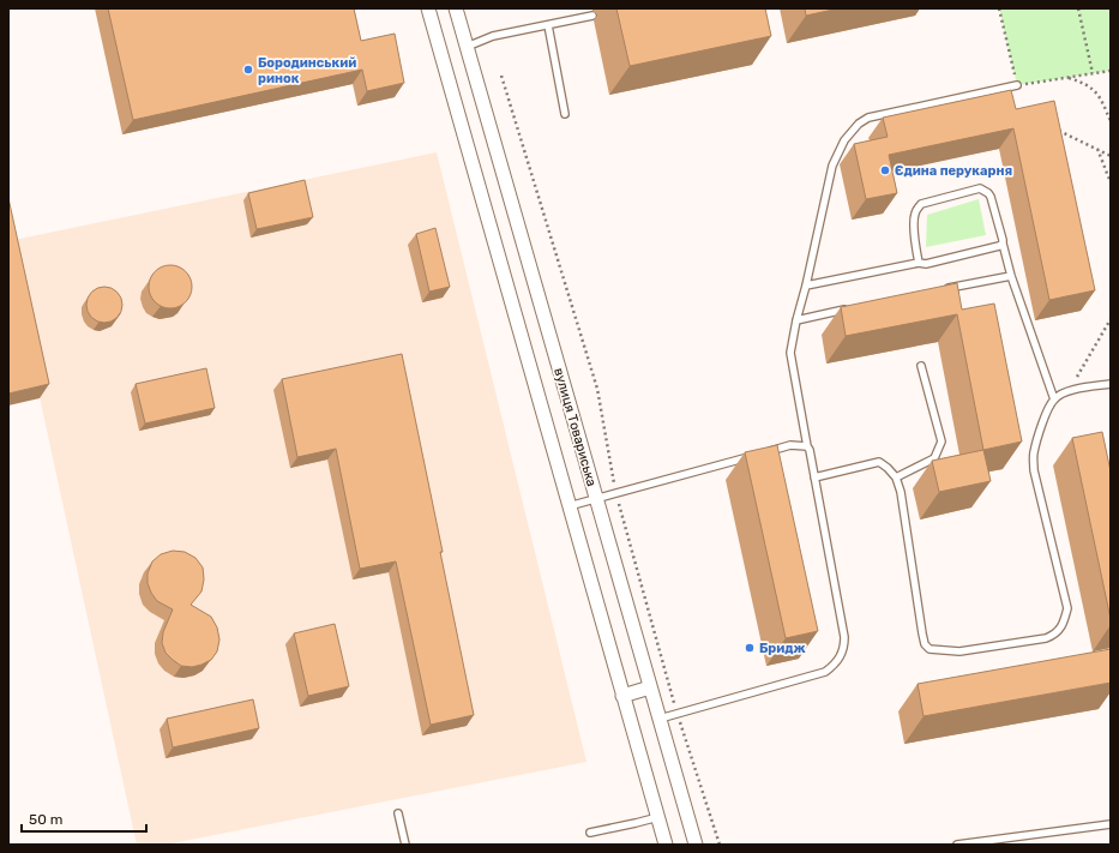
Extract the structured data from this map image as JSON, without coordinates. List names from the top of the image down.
{
  "streets": {
    "street": ["вулиця Товариська"]
  },
  "places": ["Бородинський ринок", "Єдина перукарня", "Бридж"],
  "scale_bar": "50 m"
}
